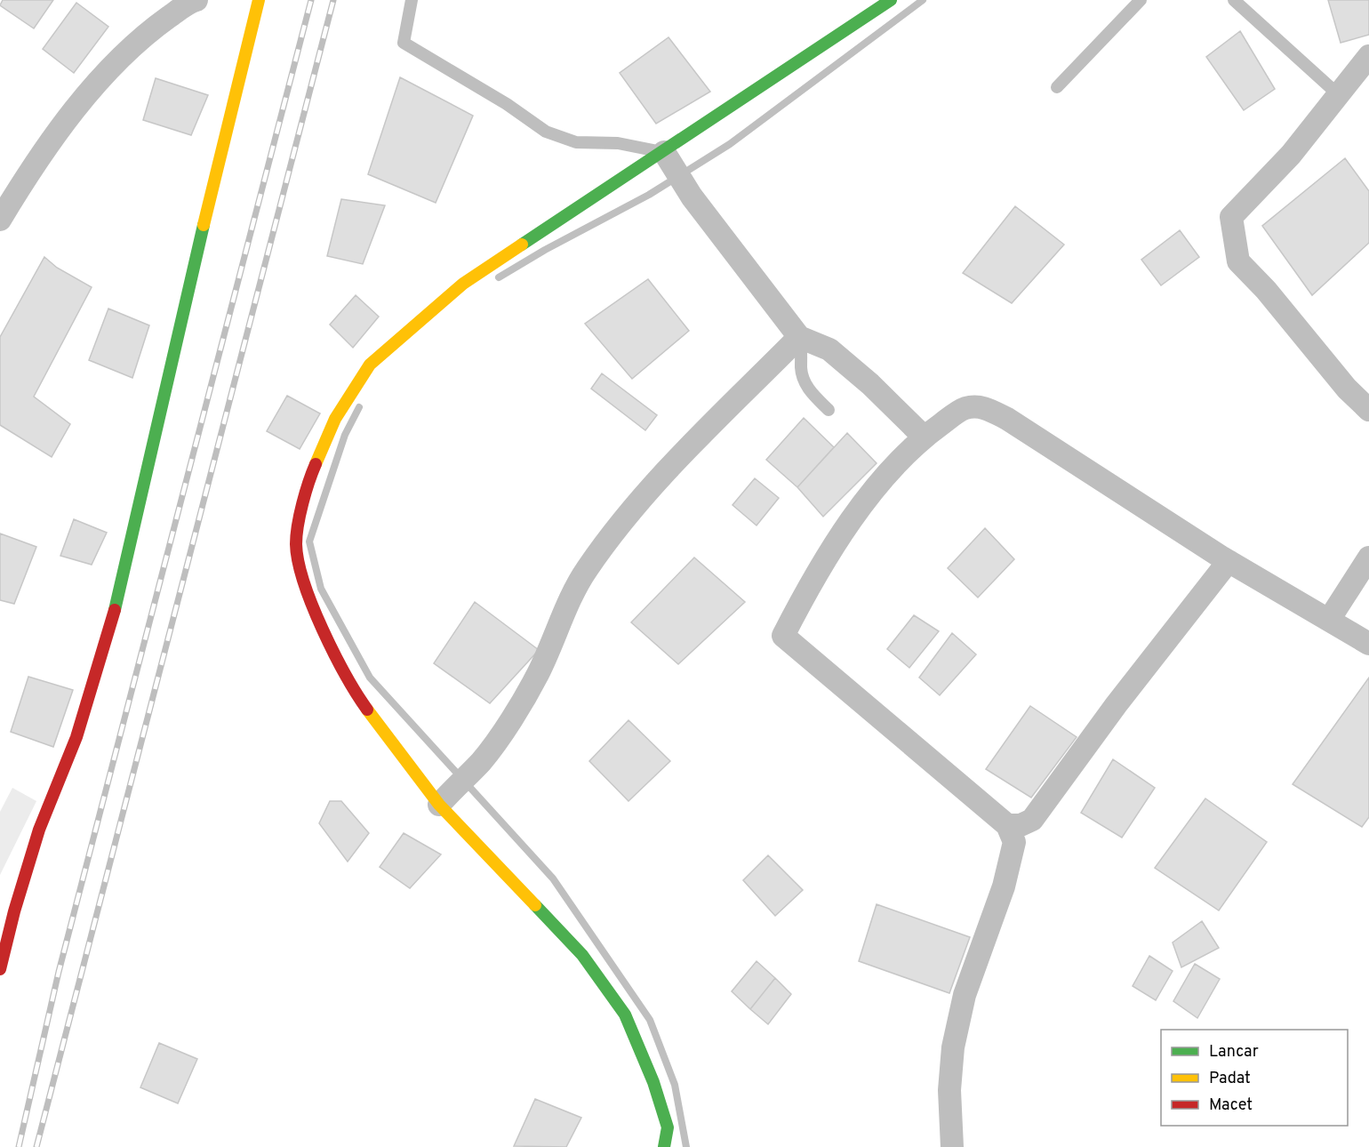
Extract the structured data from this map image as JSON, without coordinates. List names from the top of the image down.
{
  "legend": ["Lancar", "Padat", "Macet"]
}
